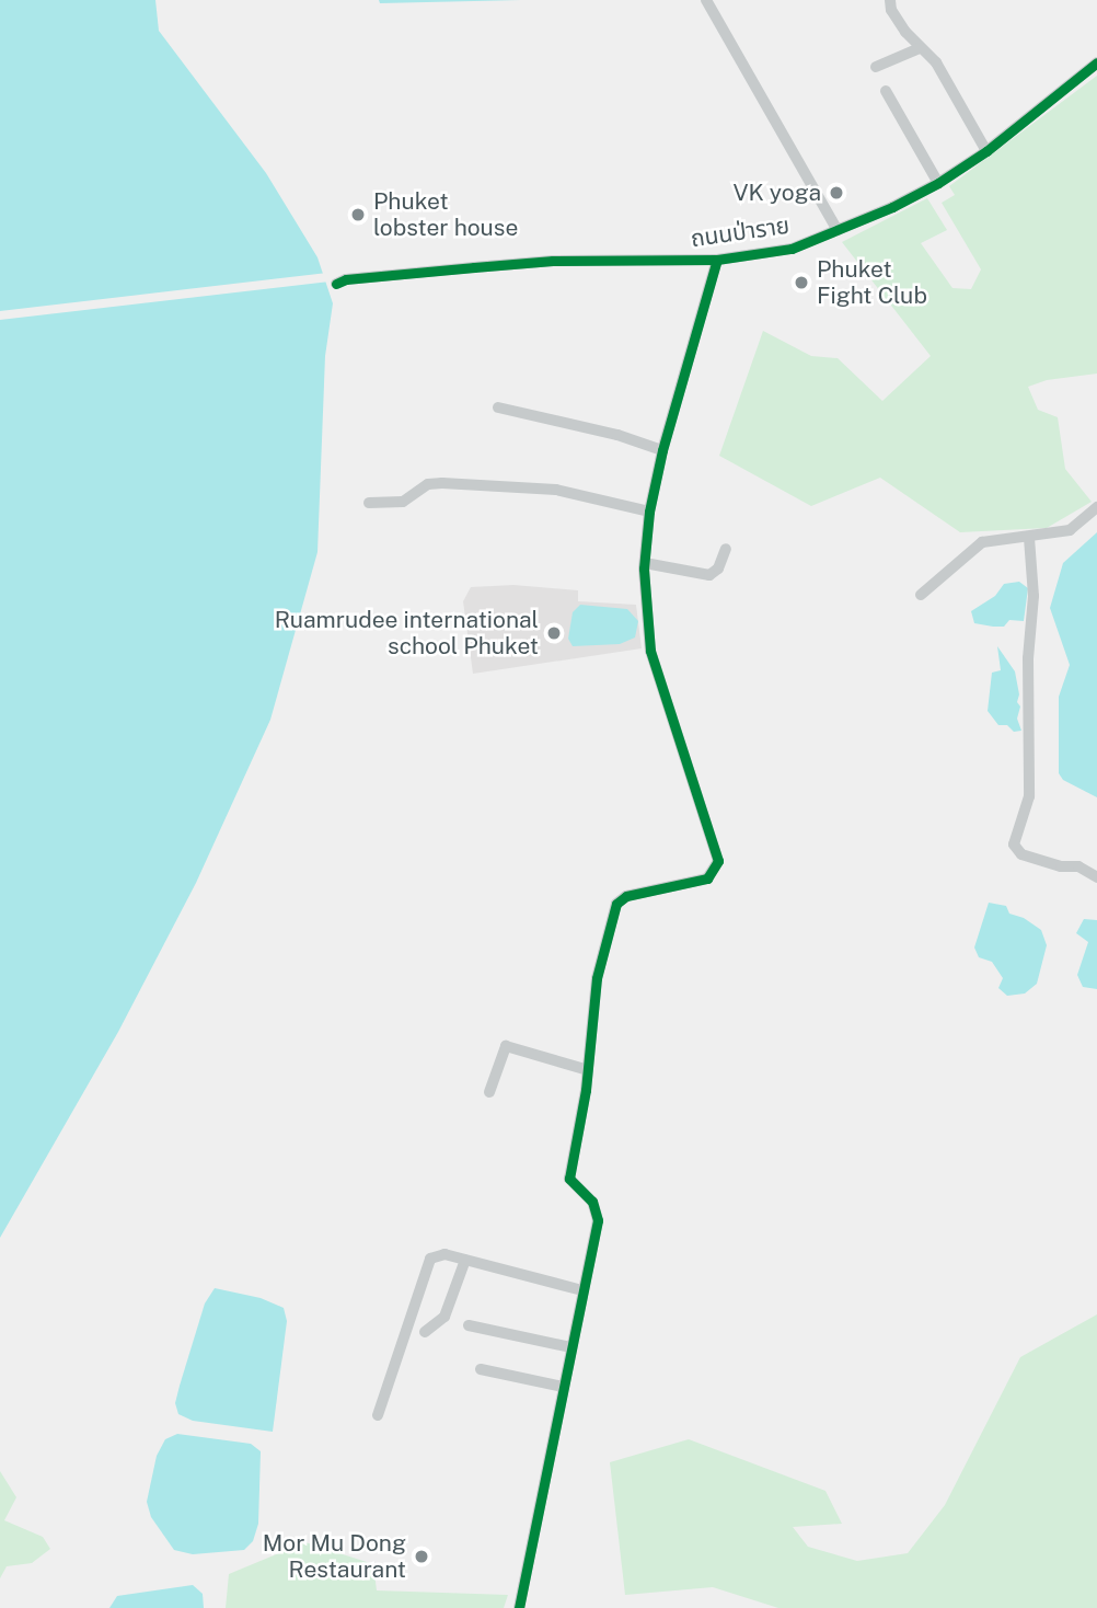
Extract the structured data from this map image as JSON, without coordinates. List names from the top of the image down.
{
  "streets": {
    "street": ["ถนนป่าราย"]
  },
  "places": [
    "VK yoga",
    "Phuket lobster house",
    "Phuket Fight Club",
    "Ruamrudee international school Phuket",
    "Mor Mu Dong Restaurant"
  ]
}
